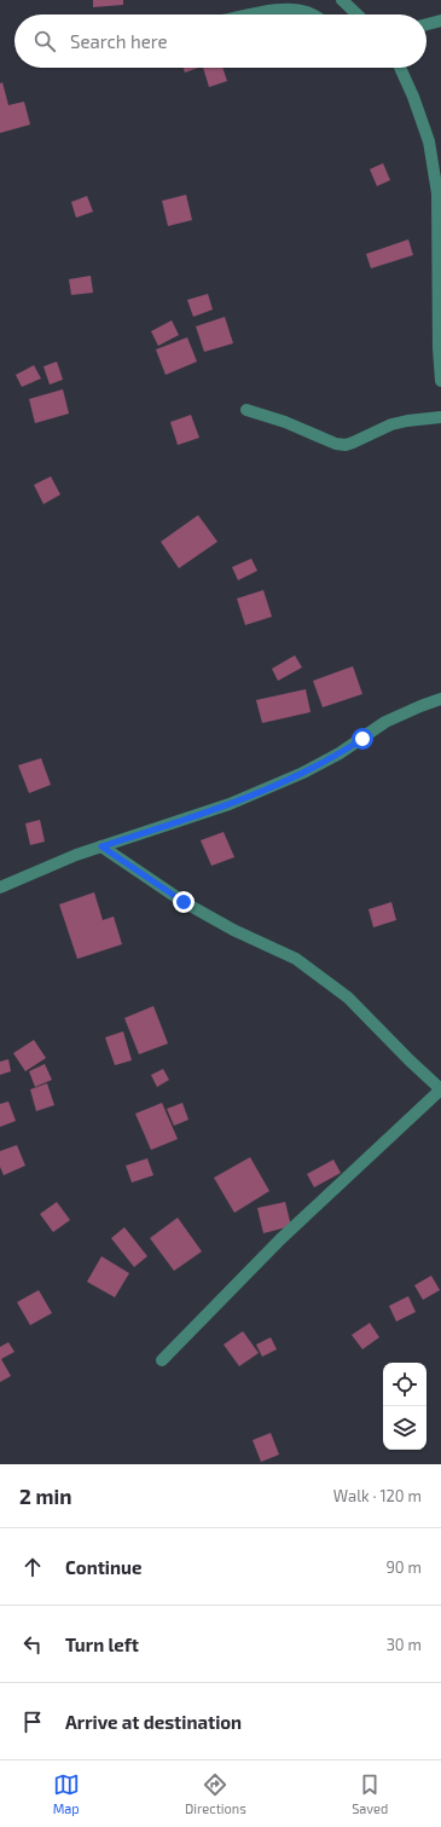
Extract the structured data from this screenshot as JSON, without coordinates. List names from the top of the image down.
{
  "page": {
    "search": "Search here",
    "heading": ["2 min", "Walk · 120 m"],
    "list": [
      ["Continue", "90 m"],
      ["Turn left", "30 m"],
      "Arrive at destination"
    ],
    "nav": ["Map", "Directions", "Saved"]
  }
}
